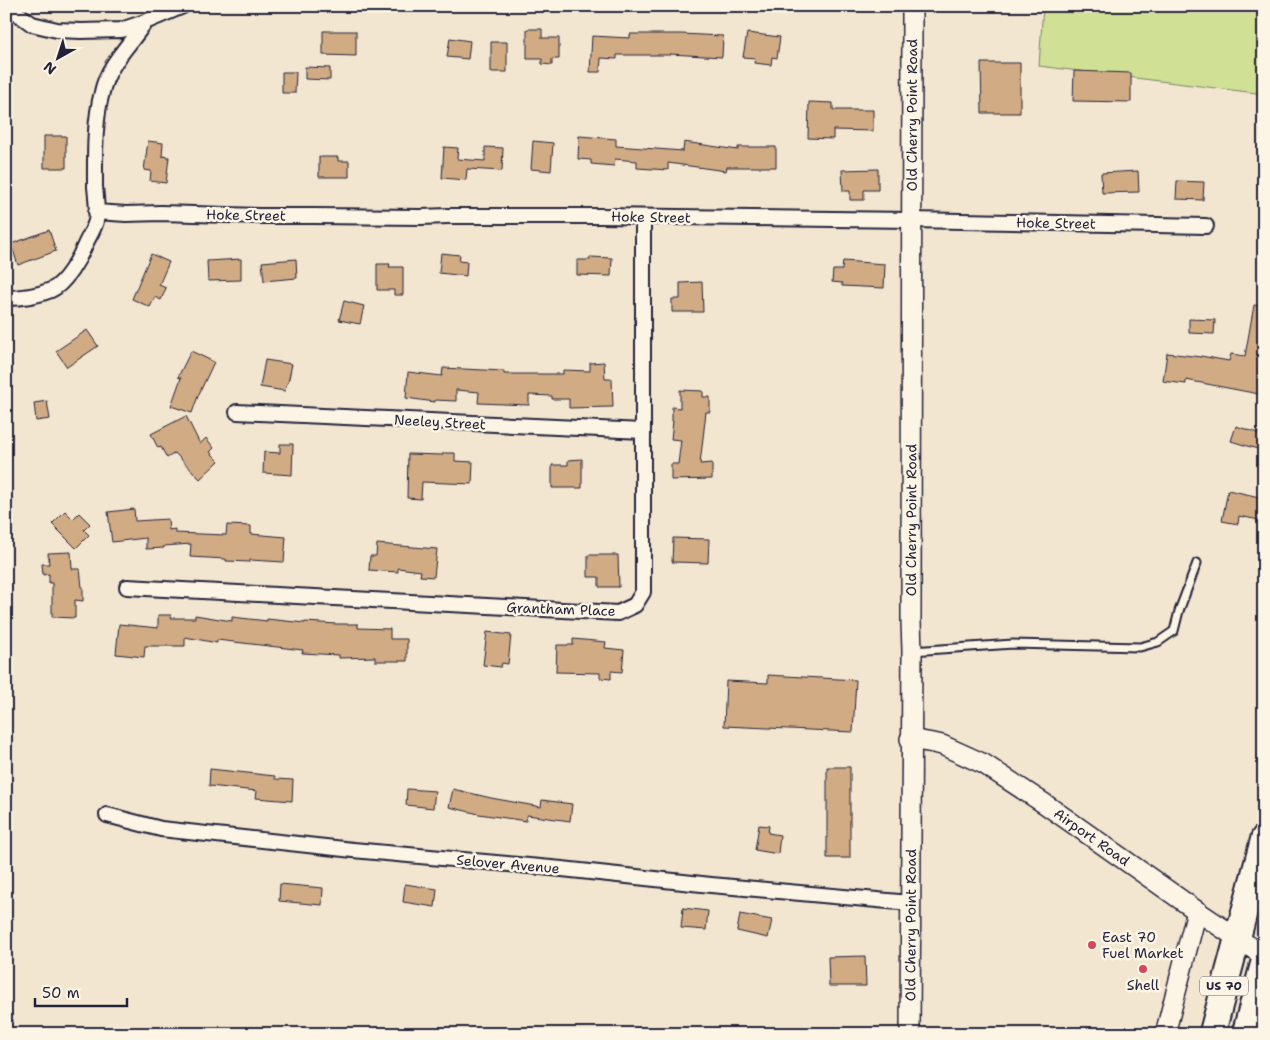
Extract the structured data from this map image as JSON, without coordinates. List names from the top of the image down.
{
  "streets": {
    "highway": ["US 70"],
    "street": [
      "Old Cherry Point Road",
      "Hoke Street",
      "Neeley Street",
      "Grantham Place",
      "Airport Road",
      "Selover Avenue"
    ]
  },
  "crossings": [
    ["Old Cherry Point Road", "Hoke Street"],
    ["Old Cherry Point Road", "Airport Road"],
    ["Old Cherry Point Road", "Selover Avenue"],
    ["Hoke Street", "Grantham Place"],
    ["Neeley Street", "Grantham Place"],
    ["Airport Road", "US 70"]
  ],
  "places": ["East 70 Fuel Market", "Shell"],
  "scale_bar": "50 m",
  "north": "bottom left"
}
